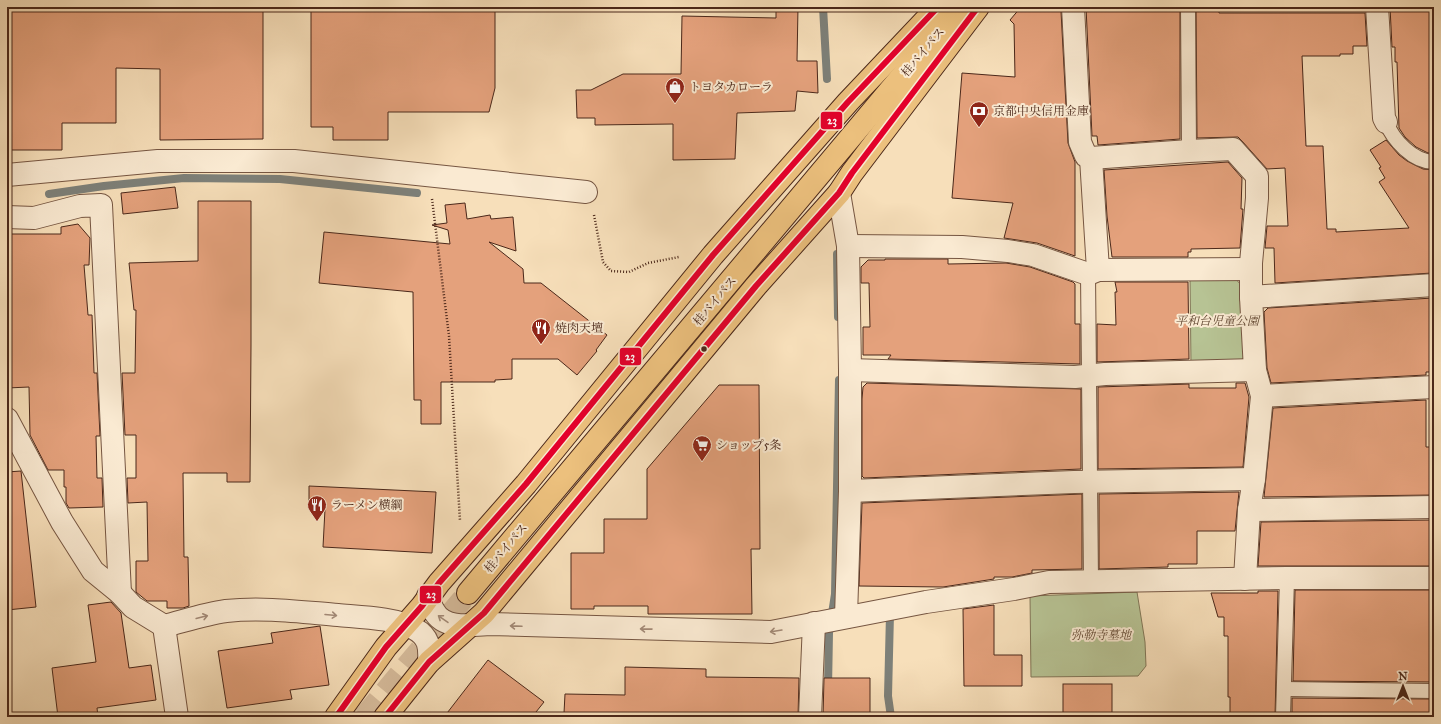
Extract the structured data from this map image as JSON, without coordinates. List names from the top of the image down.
{
  "streets": {
    "highway": ["桂バイパス"]
  },
  "parks": ["平和台児童公園", "弥勒寺墓地"],
  "places": {
    "shop": ["トヨタカローラ"],
    "bank": ["京都中央信用金庫"],
    "restaurant": ["焼肉天壇", "ラーメン横綱"],
    "supermarket": ["ショップ5条"]
  },
  "lines": ["transit line 23"],
  "north": "top"
}
